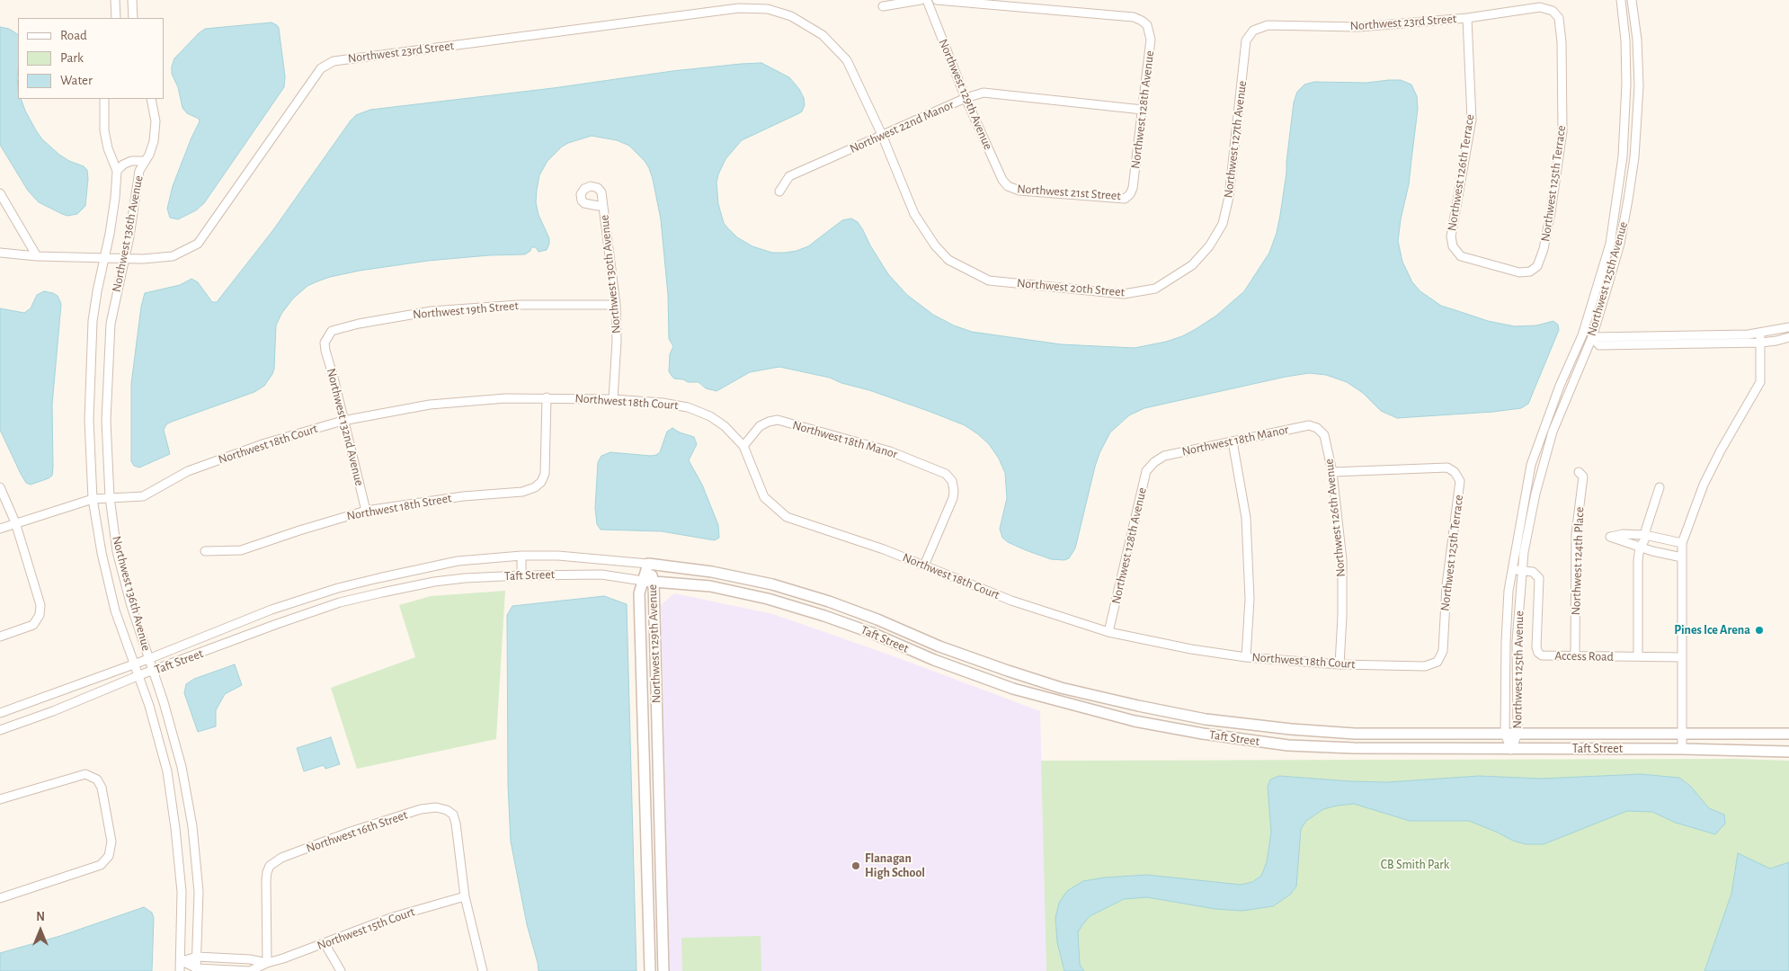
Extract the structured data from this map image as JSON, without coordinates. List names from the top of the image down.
{
  "streets": {
    "street": [
      "Northwest 23rd Street",
      "Northwest 129th Avenue",
      "Northwest 128th Avenue",
      "Northwest 22nd Manor",
      "Northwest 127th Avenue",
      "Northwest 126th Terrace",
      "Northwest 125th Terrace",
      "Northwest 21st Street",
      "Northwest 136th Avenue",
      "Northwest 130th Avenue",
      "Northwest 125th Avenue",
      "Northwest 20th Street",
      "Northwest 19th Street",
      "Northwest 18th Court",
      "Northwest 132nd Avenue",
      "Northwest 18th Manor",
      "Northwest 18th Street",
      "Northwest 126th Avenue",
      "Northwest 124th Place",
      "Taft Street",
      "Access Road",
      "Northwest 16th Street",
      "Northwest 15th Court"
    ]
  },
  "crossings": [
    ["Northwest 23rd Street", "Northwest 22nd Manor"],
    ["Northwest 23rd Street", "Northwest 127th Avenue"],
    ["Northwest 23rd Street", "Northwest 126th Terrace"],
    ["Northwest 23rd Street", "Northwest 125th Terrace"],
    ["Northwest 23rd Street", "Northwest 136th Avenue"],
    ["Northwest 23rd Street", "Northwest 20th Street"],
    ["Northwest 129th Avenue", "Northwest 22nd Manor"],
    ["Northwest 129th Avenue", "Northwest 21st Street"],
    ["Northwest 129th Avenue", "Taft Street"],
    ["Northwest 128th Avenue", "Northwest 22nd Manor"],
    ["Northwest 128th Avenue", "Northwest 21st Street"],
    ["Northwest 128th Avenue", "Northwest 18th Court"],
    ["Northwest 128th Avenue", "Northwest 18th Manor"],
    ["Northwest 127th Avenue", "Northwest 20th Street"],
    ["Northwest 126th Terrace", "Northwest 125th Terrace"],
    ["Northwest 125th Terrace", "Northwest 18th Court"],
    ["Northwest 125th Terrace", "Northwest 126th Avenue"],
    ["Northwest 136th Avenue", "Northwest 18th Court"],
    ["Northwest 136th Avenue", "Taft Street"],
    ["Northwest 136th Avenue", "Northwest 15th Court"],
    ["Northwest 130th Avenue", "Northwest 19th Street"],
    ["Northwest 130th Avenue", "Northwest 18th Court"],
    ["Northwest 125th Avenue", "Taft Street"],
    ["Northwest 125th Avenue", "Access Road"],
    ["Northwest 19th Street", "Northwest 132nd Avenue"],
    ["Northwest 18th Court", "Northwest 132nd Avenue"],
    ["Northwest 18th Court", "Northwest 18th Manor"],
    ["Northwest 18th Court", "Northwest 18th Street"],
    ["Northwest 18th Court", "Northwest 126th Avenue"],
    ["Northwest 132nd Avenue", "Northwest 18th Street"],
    ["Northwest 18th Manor", "Northwest 126th Avenue"],
    ["Northwest 16th Street", "Northwest 15th Court"]
  ],
  "parks": ["CB Smith Park"],
  "places": ["Pines Ice Arena", "Flanagan High School"],
  "legend": ["Road", "Park", "Water"],
  "north": "top"
}
